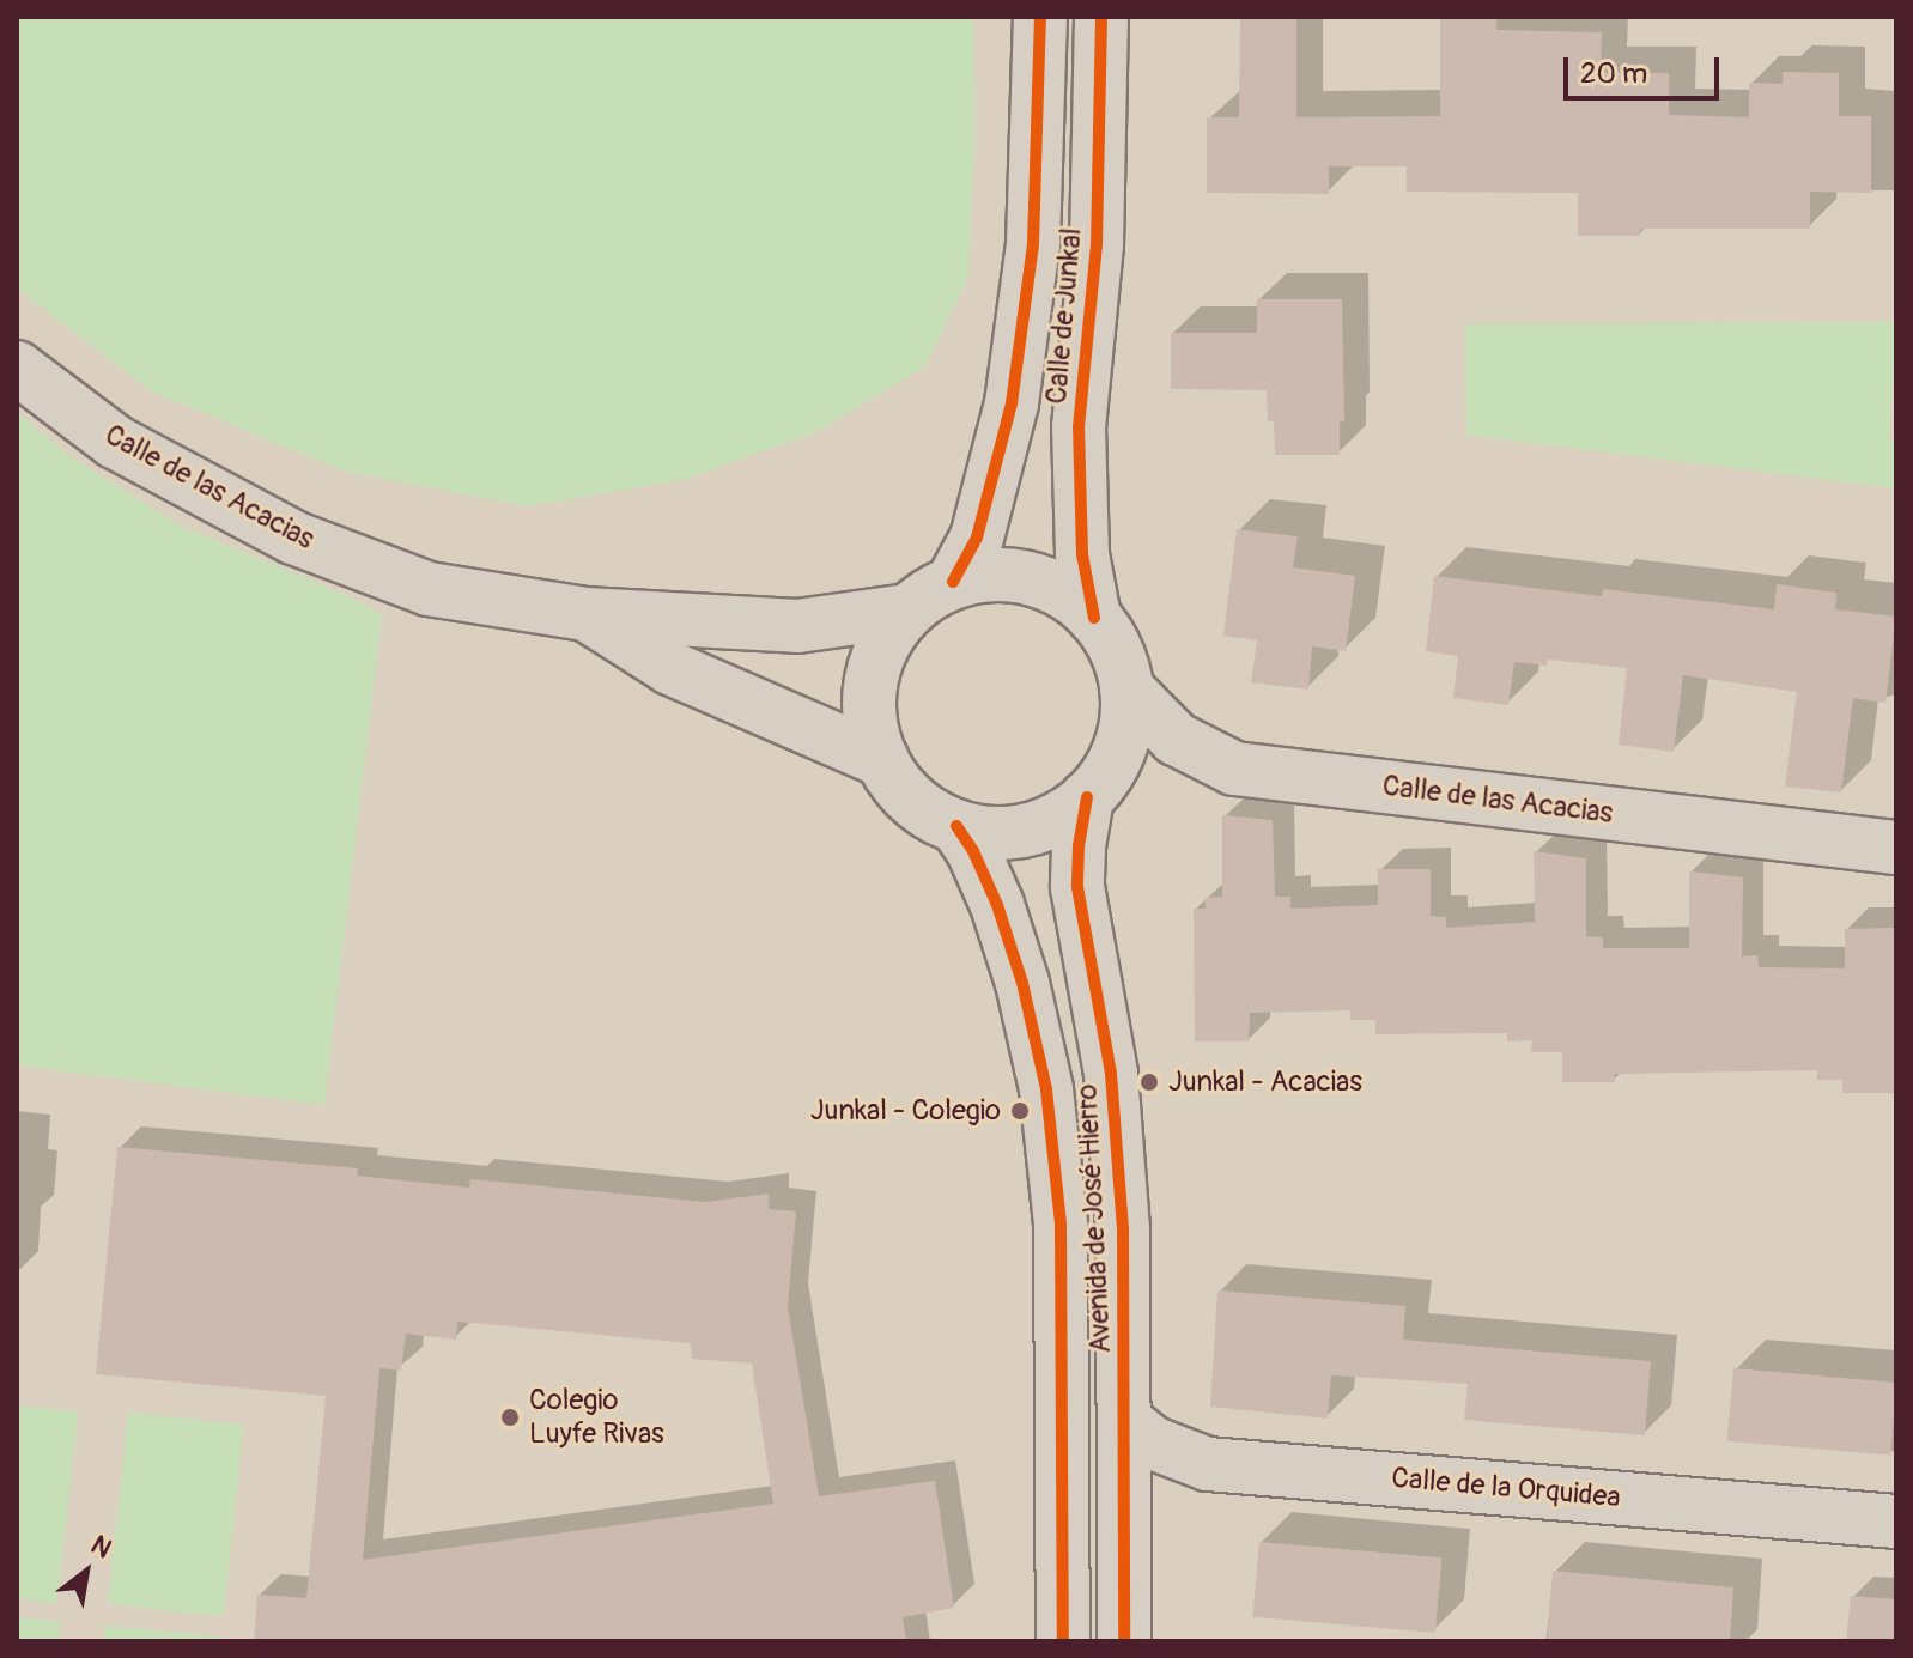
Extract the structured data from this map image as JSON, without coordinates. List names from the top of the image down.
{
  "streets": {
    "street": [
      "Calle de Junkal",
      "Calle de las Acacias",
      "Avenida de José Hierro",
      "Calle de la Orquidea"
    ]
  },
  "crossings": [
    ["Calle de Junkal", "Calle de las Acacias"],
    ["Calle de Junkal", "Avenida de José Hierro"],
    ["Calle de las Acacias", "Avenida de José Hierro"],
    ["Avenida de José Hierro", "Calle de la Orquidea"]
  ],
  "places": ["Junkal - Acacias", "Junkal - Colegio", "Colegio Luyfe Rivas"],
  "scale_bar": "20 m",
  "north": "top right"
}
